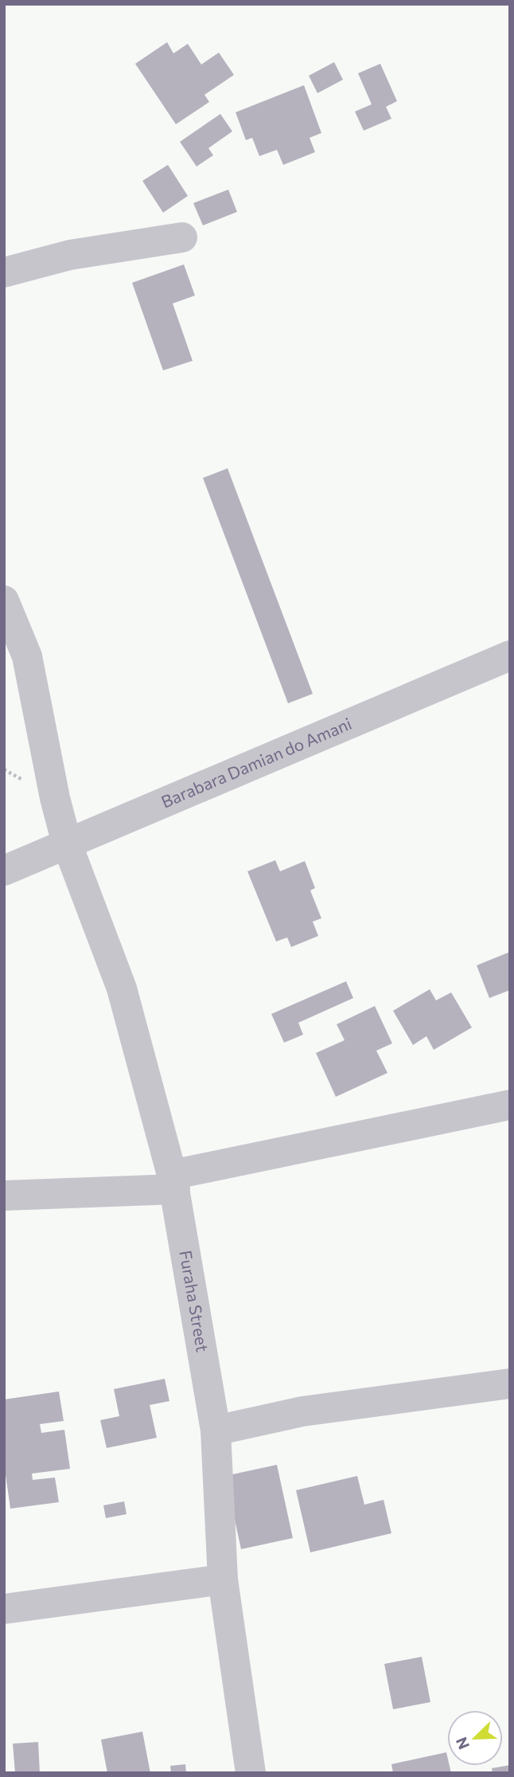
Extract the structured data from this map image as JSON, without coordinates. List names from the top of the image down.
{
  "streets": {
    "street": ["Barabara Damian do Amani", "Furaha Street"]
  },
  "crossings": [
    ["Barabara Damian do Amani", "Furaha Street"]
  ],
  "north": "bottom left"
}
